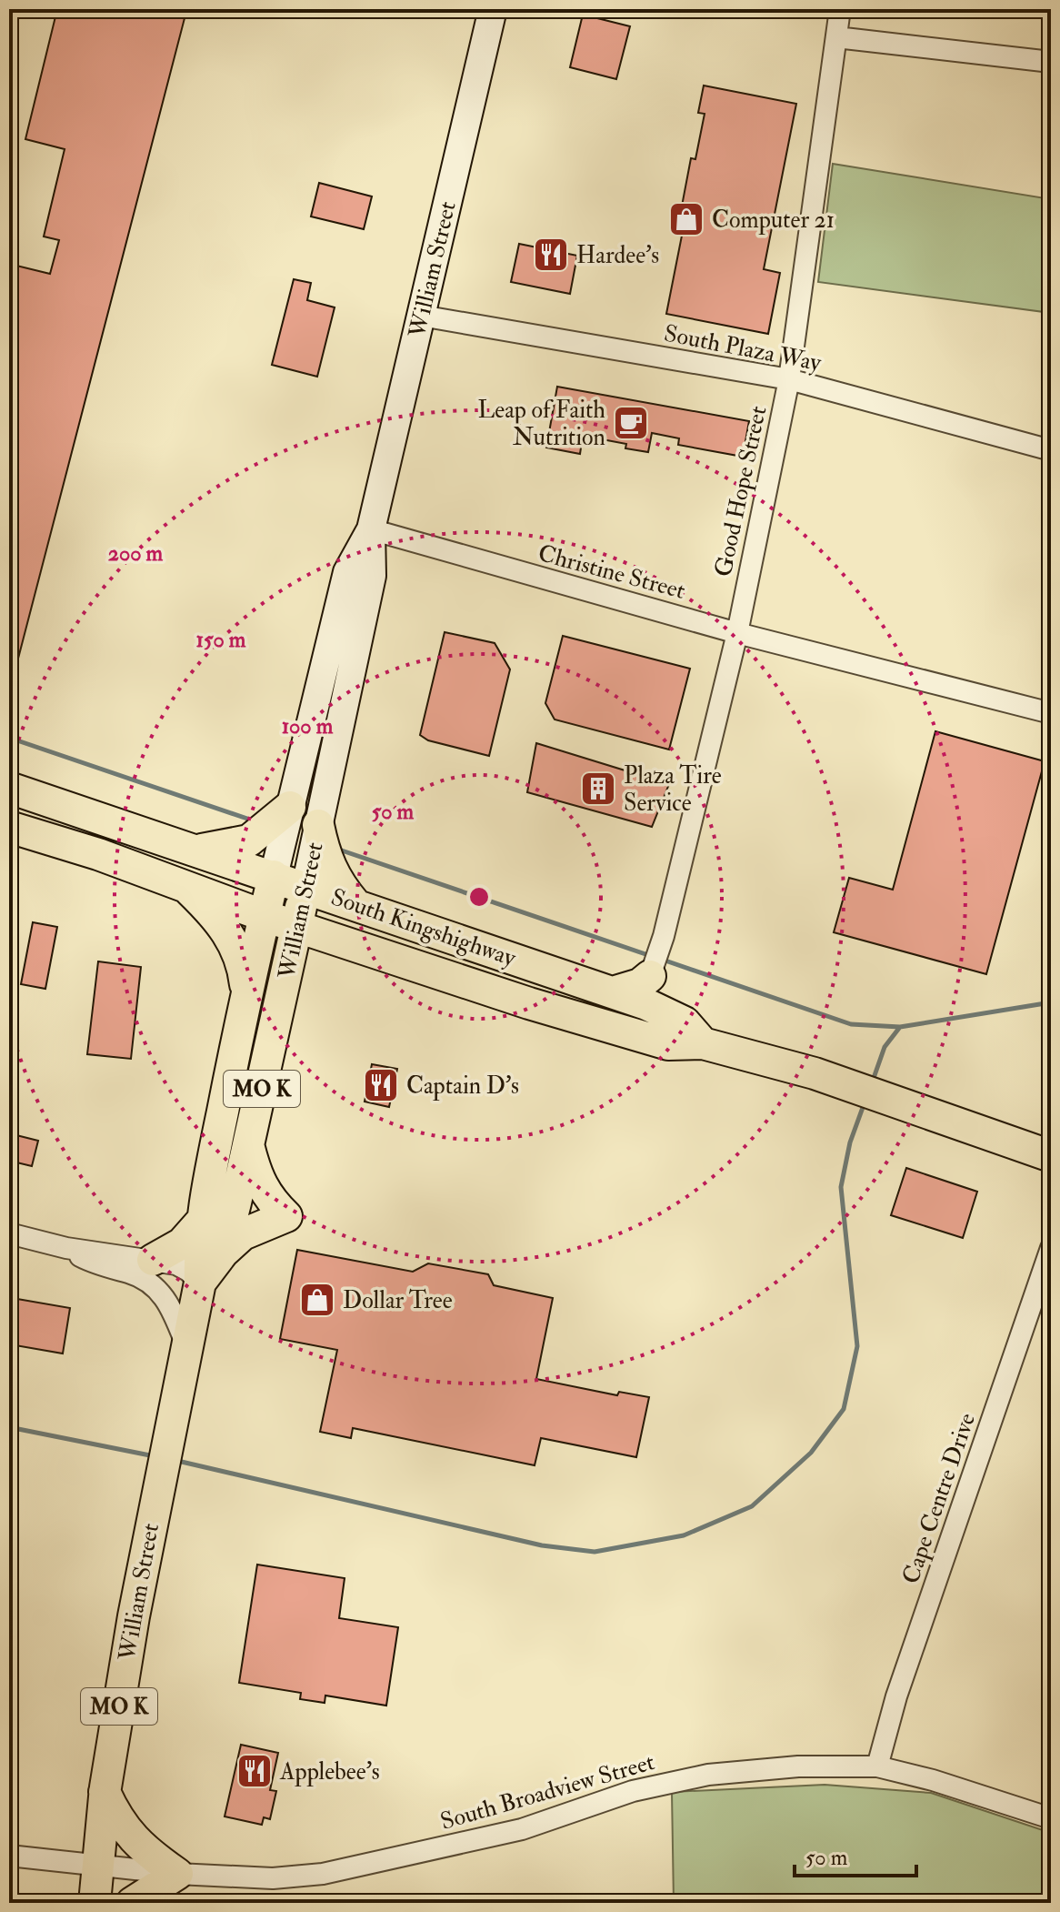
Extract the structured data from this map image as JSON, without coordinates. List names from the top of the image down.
{
  "streets": {
    "main road": ["William Street", "South Kingshighway", "MO K"],
    "street": [
      "South Plaza Way",
      "Good Hope Street",
      "Christine Street",
      "Cape Centre Drive",
      "South Broadview Street"
    ]
  },
  "crossings": [
    ["William Street", "South Plaza Way"],
    ["William Street", "Christine Street"],
    ["William Street", "South Kingshighway"],
    ["William Street", "South Broadview Street"],
    ["South Plaza Way", "Good Hope Street"],
    ["Good Hope Street", "Christine Street"],
    ["Good Hope Street", "South Kingshighway"],
    ["Cape Centre Drive", "South Broadview Street"]
  ],
  "places": {
    "shop": ["Computer 21", "Dollar Tree"],
    "restaurant": ["Hardee's", "Captain D's", "Applebee's"],
    "cafe": ["Leap of Faith Nutrition"],
    "building": ["Plaza Tire Service"]
  },
  "scale_bar": "50 m",
  "rings": [
    "200 m",
    "150 m",
    "100 m",
    "50 m"
  ]
}
